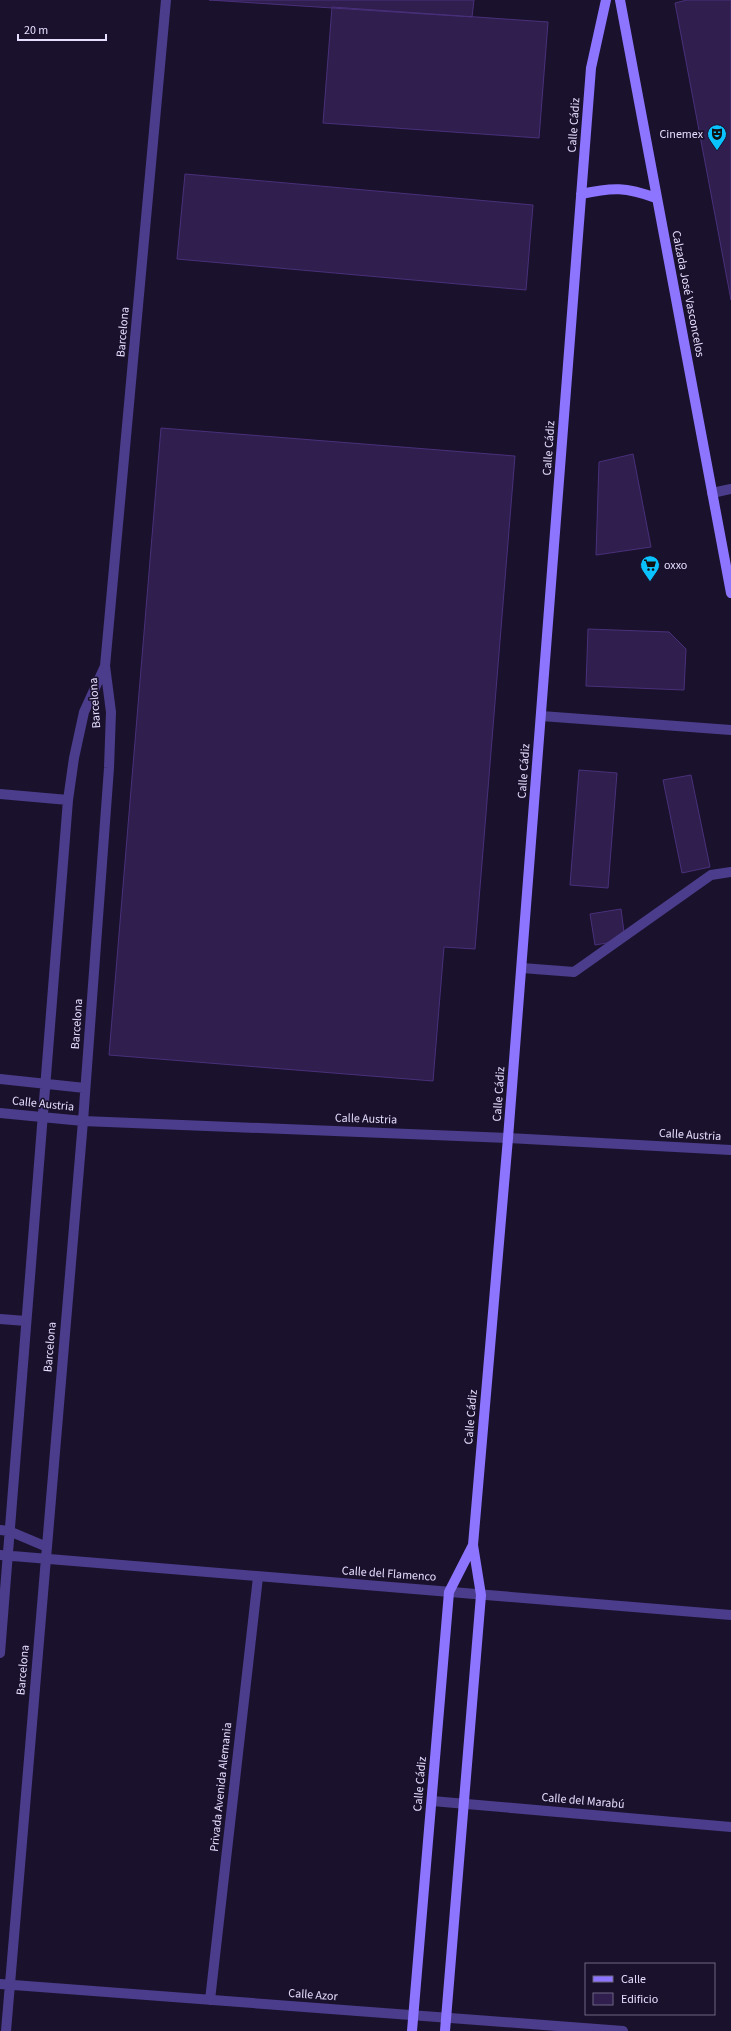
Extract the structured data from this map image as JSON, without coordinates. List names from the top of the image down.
{
  "streets": {
    "street": [
      "Calle Cádiz",
      "Calzada José Vasconcelos",
      "Barcelona",
      "Calle Austria",
      "Calle del Flamenco",
      "Privada Avenida Alemania",
      "Calle del Marabú",
      "Calle Azor"
    ]
  },
  "crossings": [
    ["Calle Cádiz", "Calle Austria"],
    ["Calle Cádiz", "Calle del Flamenco"],
    ["Calle Cádiz", "Calle del Marabú"],
    ["Calle Cádiz", "Calle Azor"],
    ["Barcelona", "Calle Austria"],
    ["Barcelona", "Calle del Flamenco"],
    ["Barcelona", "Calle Azor"],
    ["Calle del Flamenco", "Privada Avenida Alemania"],
    ["Privada Avenida Alemania", "Calle Azor"]
  ],
  "places": {
    "theatre": ["Cinemex"],
    "supermarket": ["oxxo"]
  },
  "legend": ["Calle", "Edificio"],
  "scale_bar": "20 m"
}
